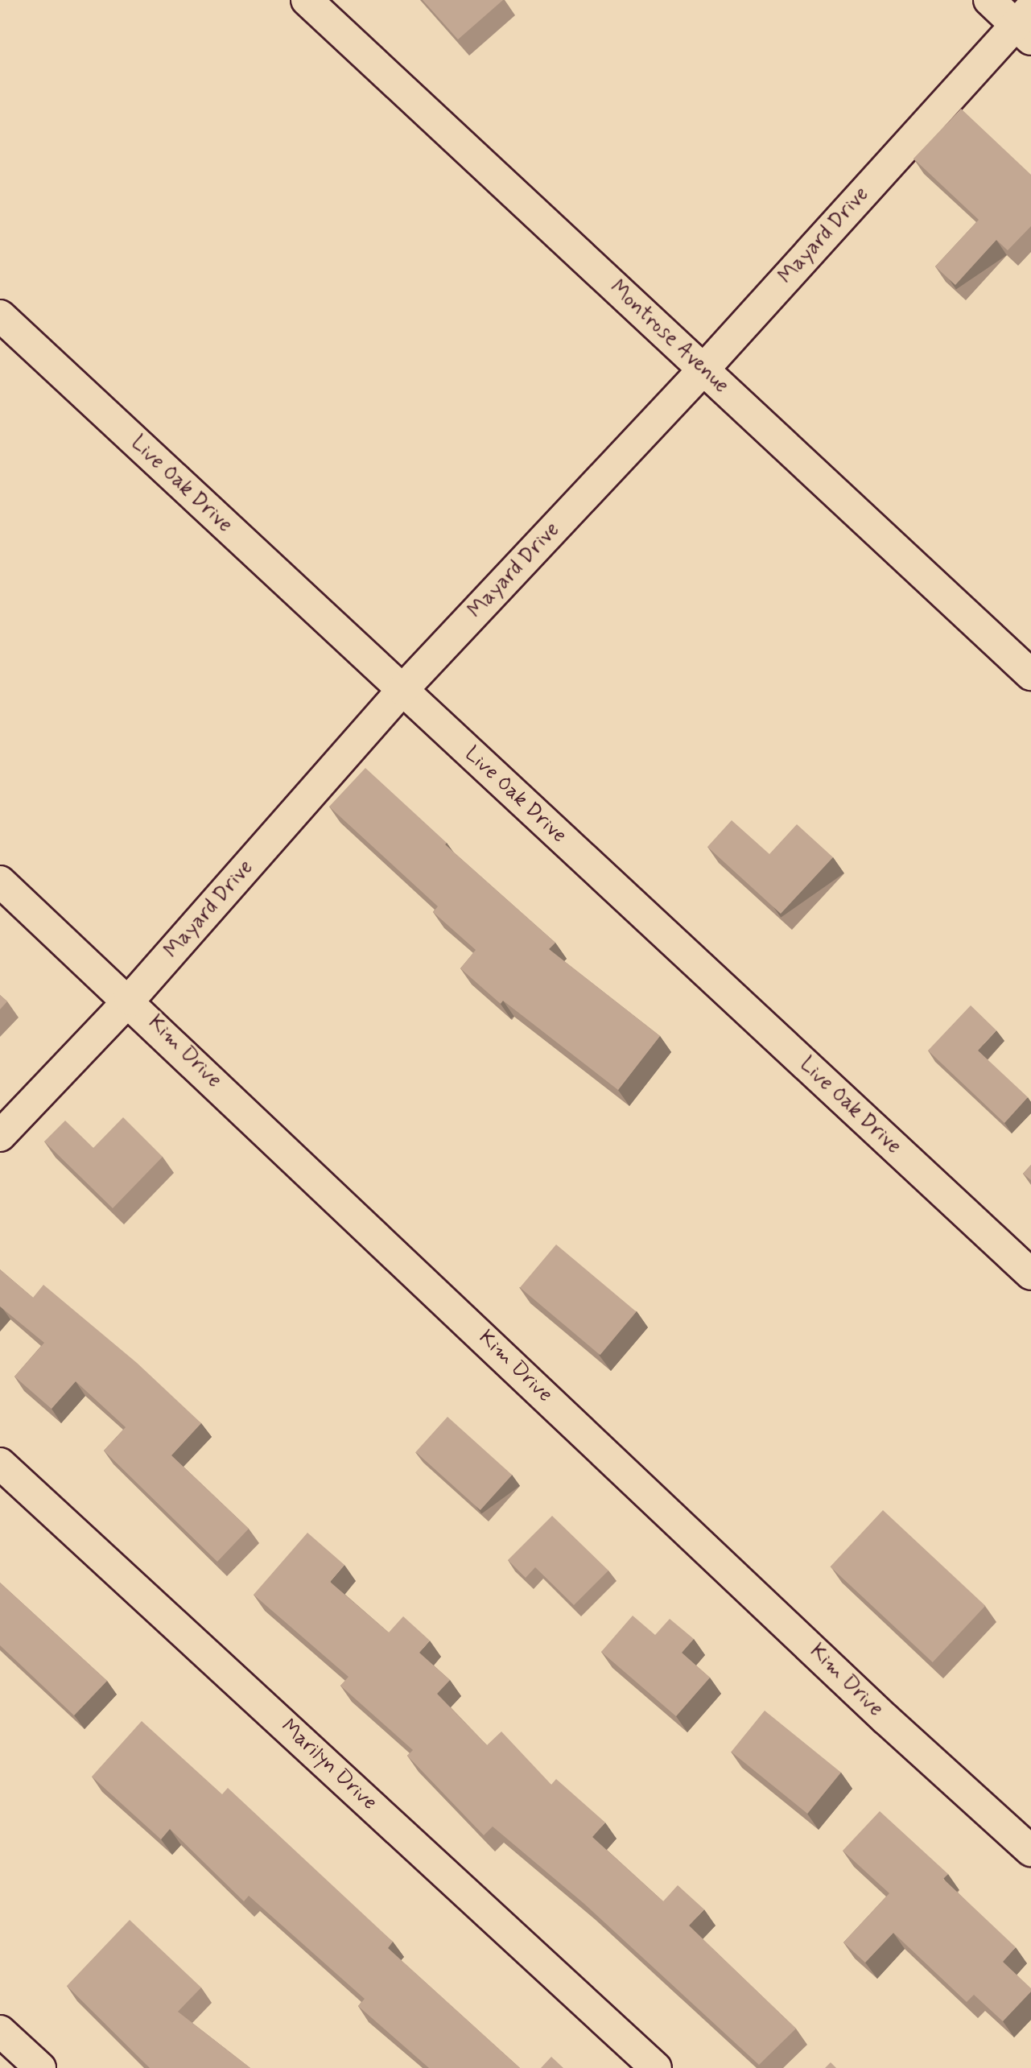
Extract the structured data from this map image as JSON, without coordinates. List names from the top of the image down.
{
  "streets": {
    "street": [
      "Mayard Drive",
      "Montrose Avenue",
      "Live Oak Drive",
      "Kim Drive",
      "Marilyn Drive"
    ]
  },
  "crossings": [
    ["Mayard Drive", "Montrose Avenue"],
    ["Mayard Drive", "Live Oak Drive"],
    ["Mayard Drive", "Kim Drive"]
  ]
}
